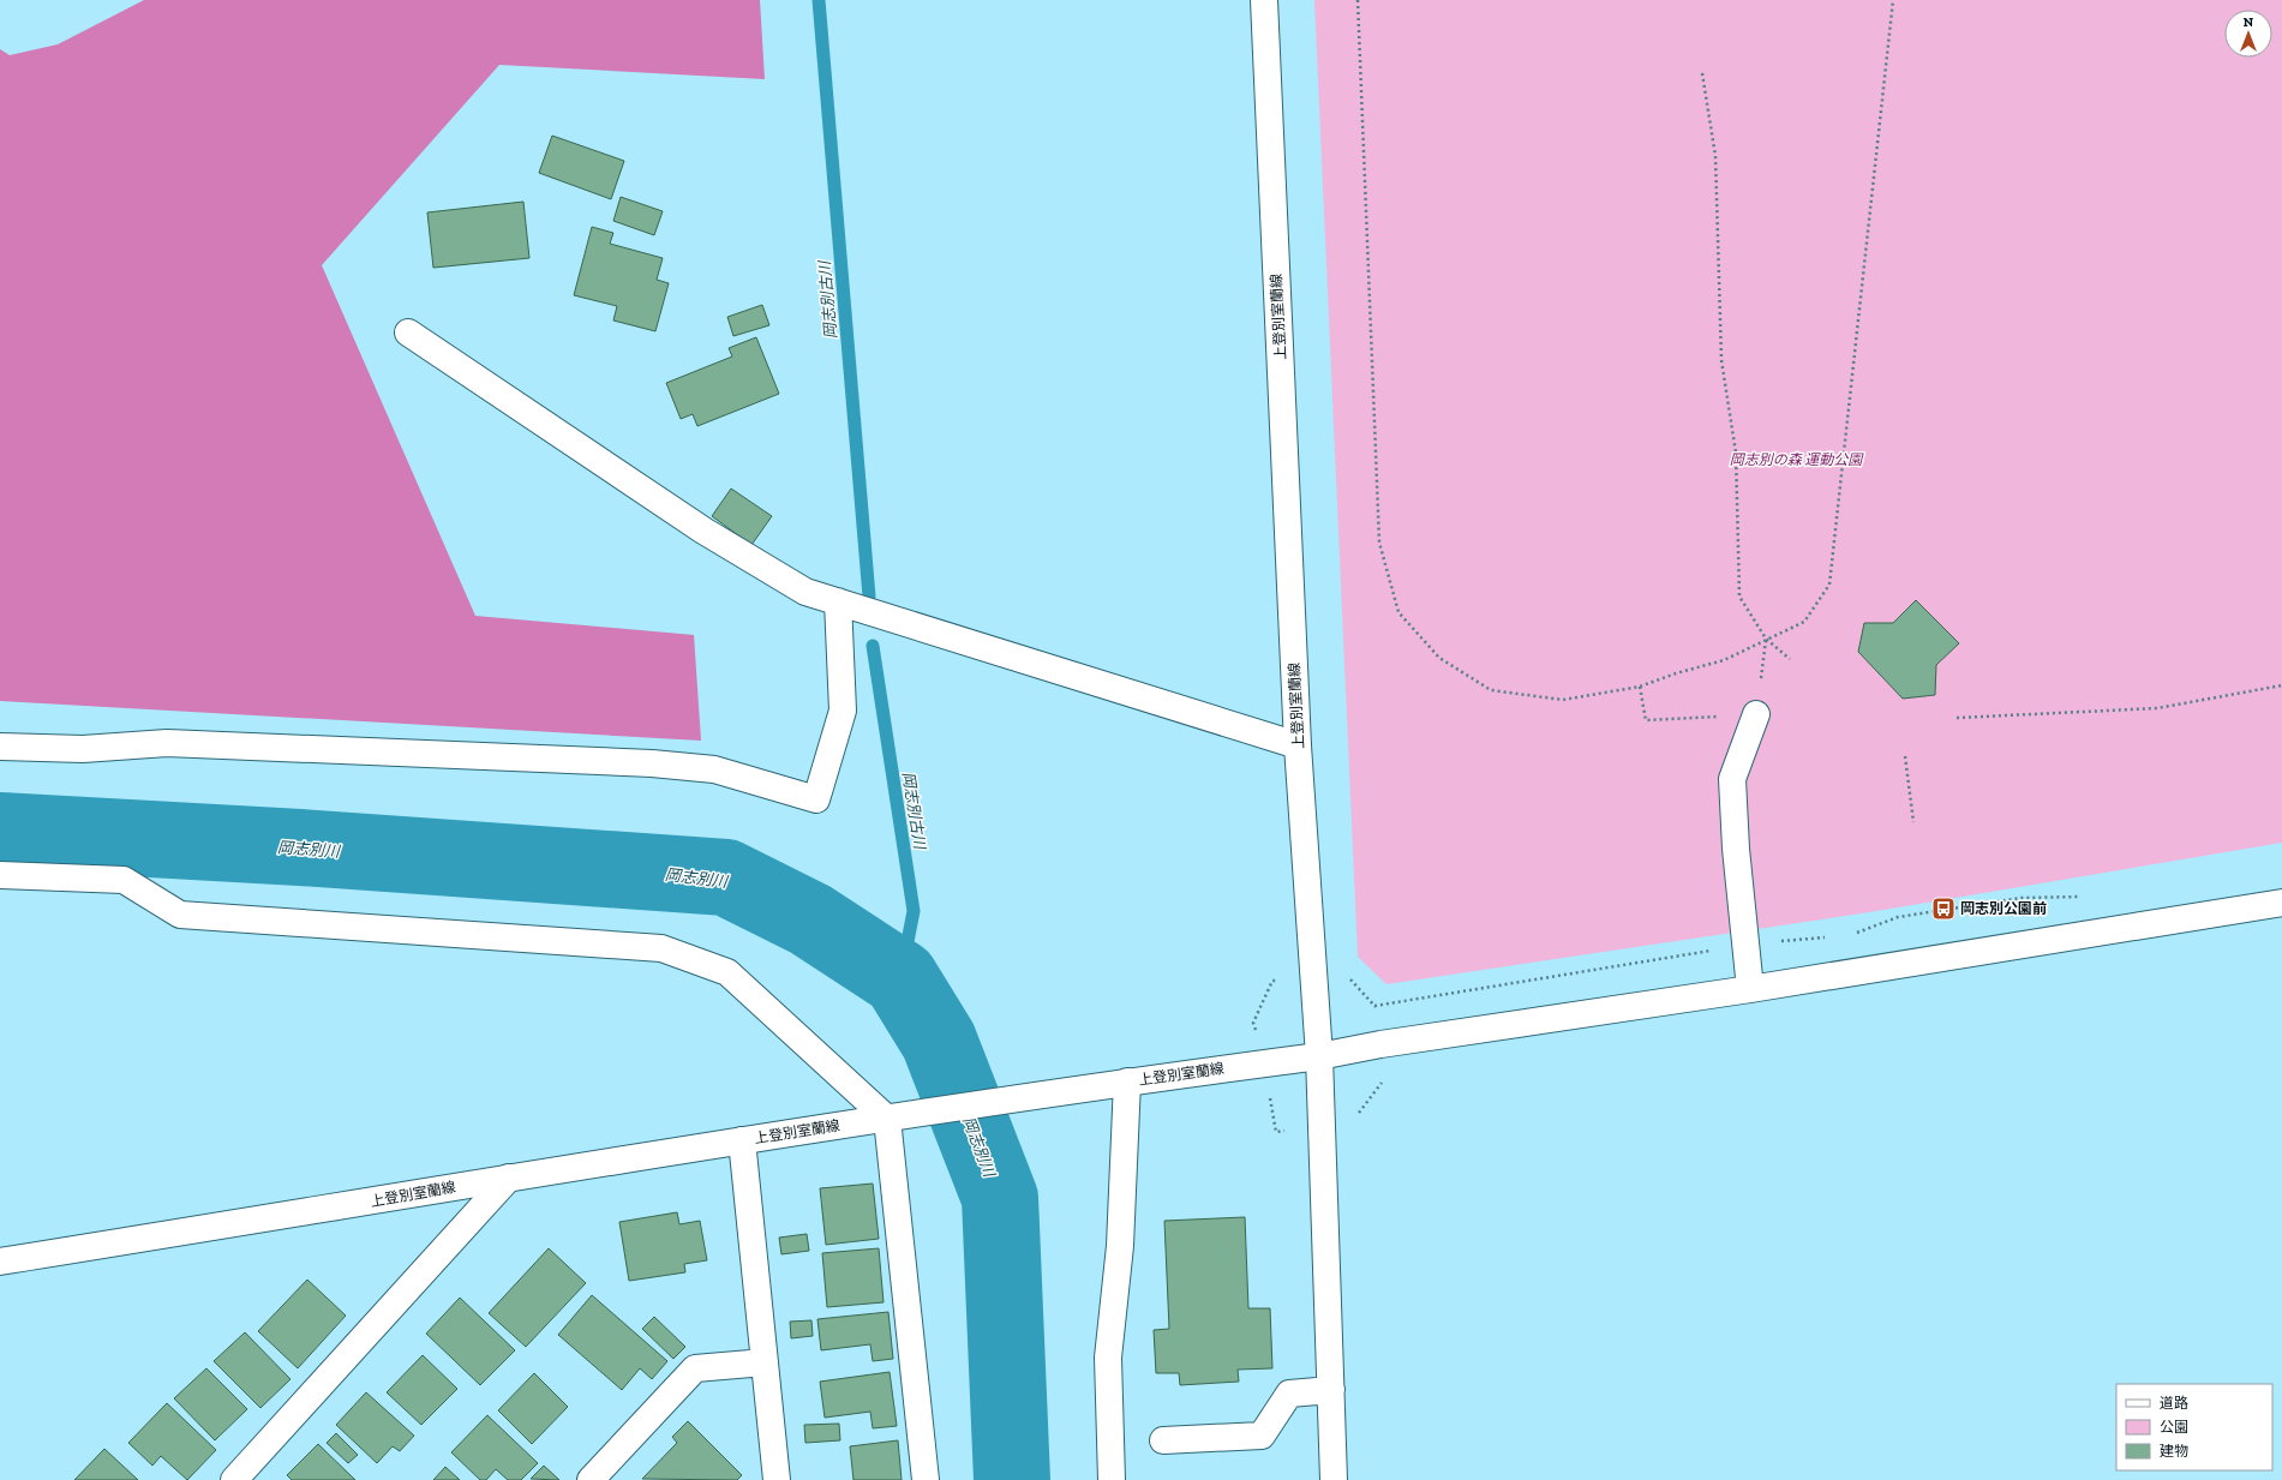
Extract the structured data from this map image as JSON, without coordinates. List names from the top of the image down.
{
  "streets": {
    "street": ["上登別室蘭線"]
  },
  "water": ["岡志別古川", "岡志別川"],
  "parks": ["岡志別の森 運動公園"],
  "places": {
    "bus stop": ["岡志別公園前"]
  },
  "legend": ["道路", "公園", "建物"],
  "north": "top"
}
